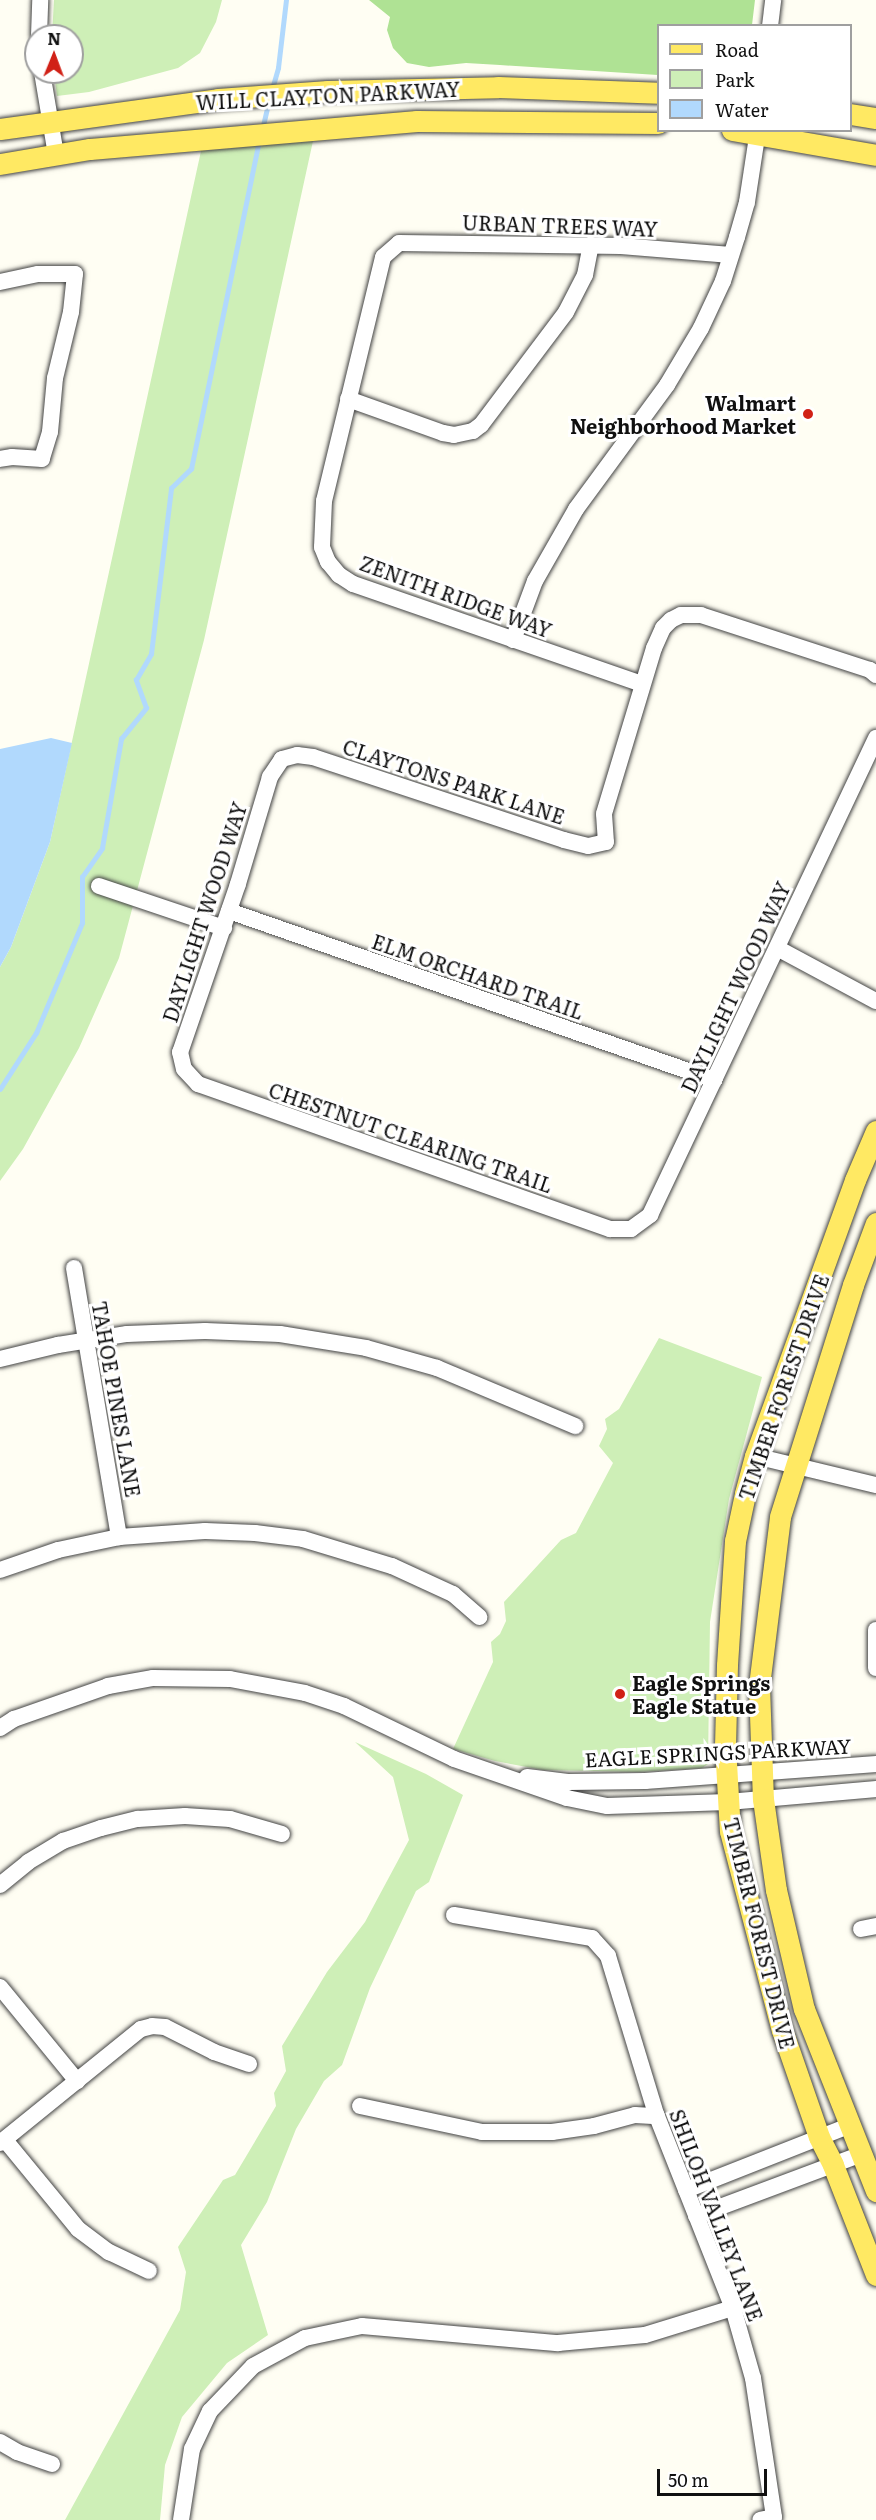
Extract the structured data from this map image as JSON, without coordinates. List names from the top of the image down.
{
  "streets": {
    "main road": ["WILL CLAYTON PARKWAY", "TIMBER FOREST DRIVE"],
    "street": [
      "URBAN TREES WAY",
      "ZENITH RIDGE WAY",
      "CLAYTONS PARK LANE",
      "DAYLIGHT WOOD WAY",
      "ELM ORCHARD TRAIL",
      "CHESTNUT CLEARING TRAIL",
      "TAHOE PINES LANE",
      "EAGLE SPRINGS PARKWAY",
      "SHILOH VALLEY LANE"
    ]
  },
  "crossings": [
    ["URBAN TREES WAY", "ZENITH RIDGE WAY"],
    ["ZENITH RIDGE WAY", "CLAYTONS PARK LANE"],
    ["CLAYTONS PARK LANE", "DAYLIGHT WOOD WAY"],
    ["DAYLIGHT WOOD WAY", "ELM ORCHARD TRAIL"],
    ["DAYLIGHT WOOD WAY", "CHESTNUT CLEARING TRAIL"],
    ["TIMBER FOREST DRIVE", "EAGLE SPRINGS PARKWAY"]
  ],
  "places": ["Walmart Neighborhood Market", "Eagle Springs Eagle Statue"],
  "legend": ["Road", "Park", "Water"],
  "scale_bar": "50 m",
  "north": "top"
}
